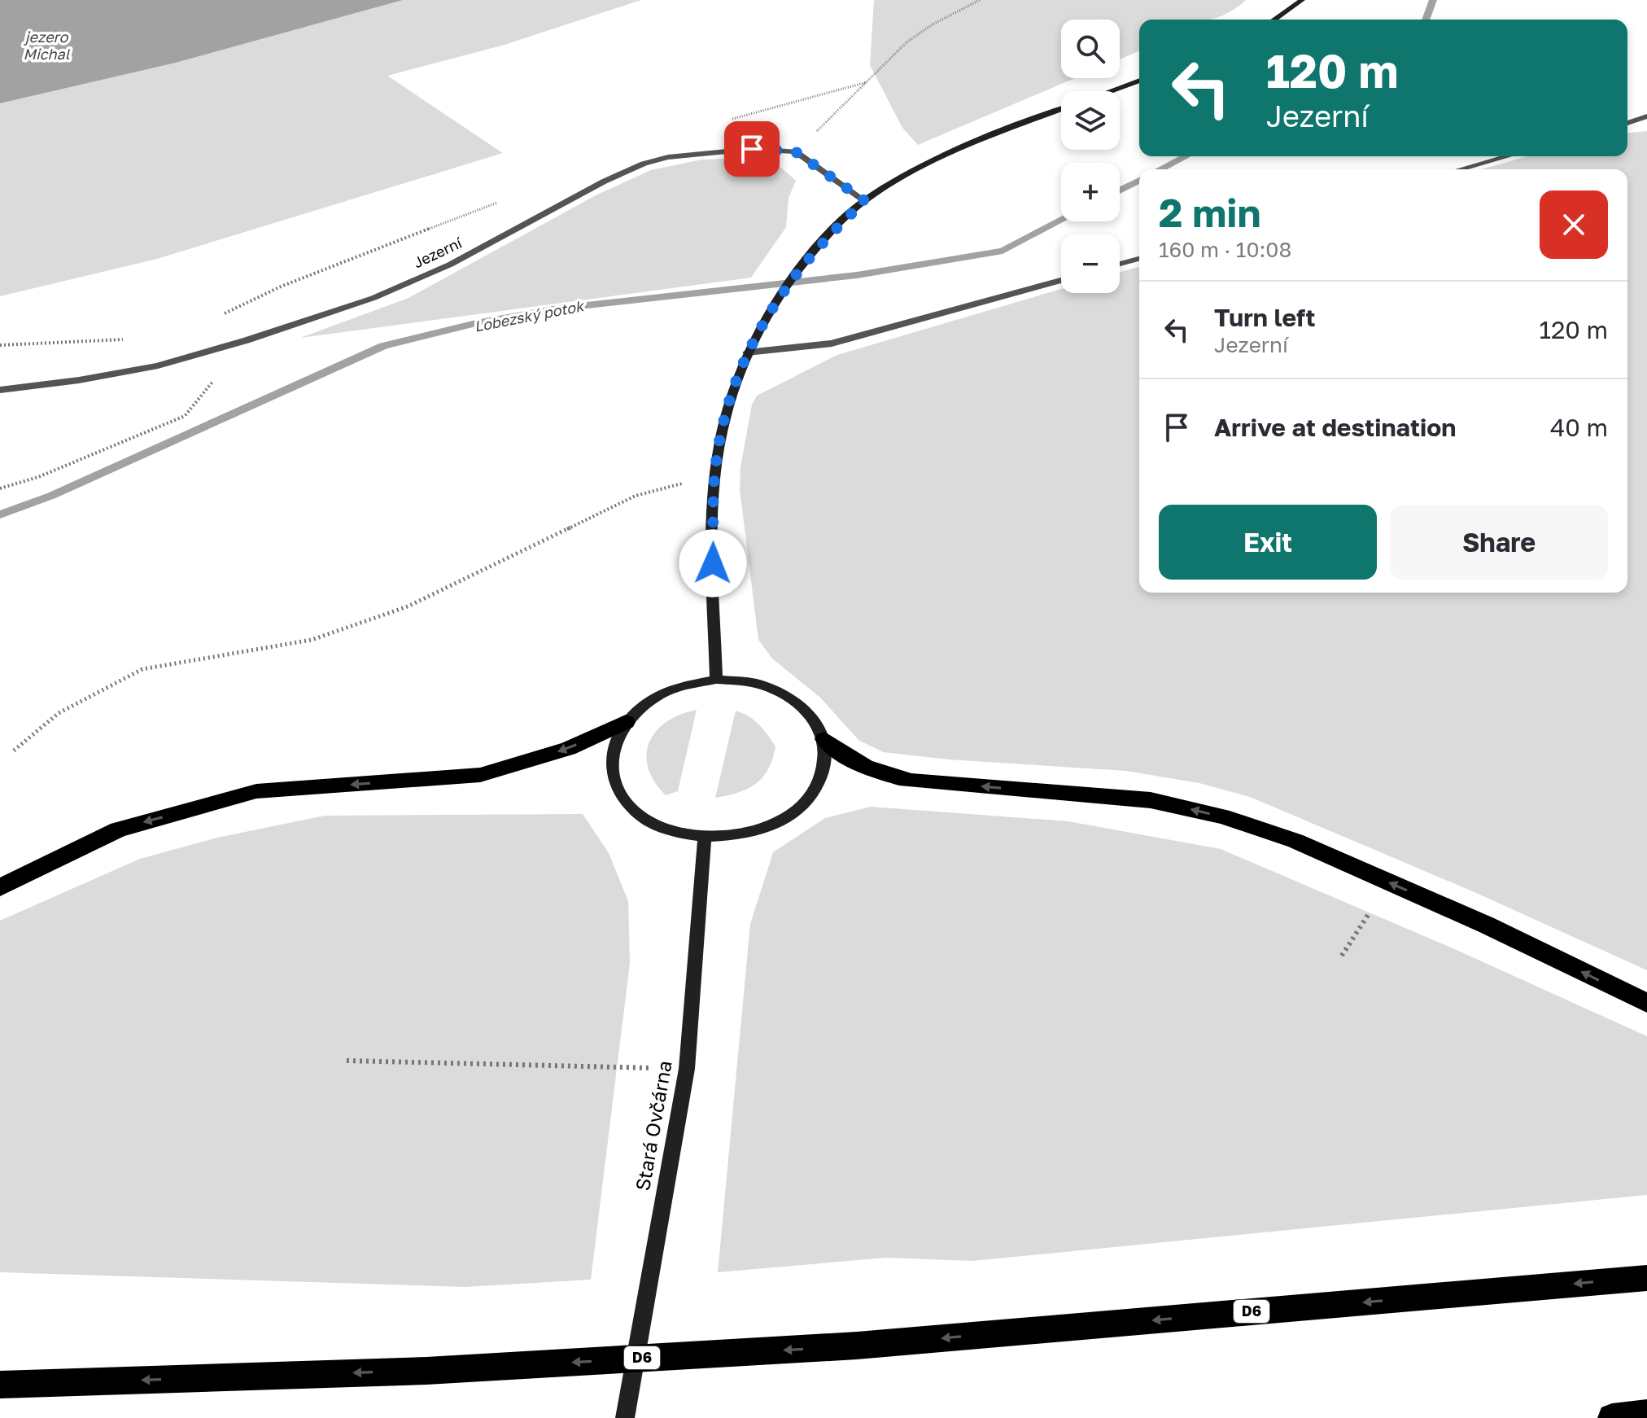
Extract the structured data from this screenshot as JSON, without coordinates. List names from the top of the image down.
{
  "streets": {
    "highway": ["D6"],
    "main road": ["Stará Ovčárna"],
    "lane": ["Jezerní"]
  },
  "water": ["jezero Michal", "Lobezský potok"],
  "page": {
    "map_buttons": ["+", "−"],
    "turn": ["120 m", "Jezerní"],
    "heading": ["2 min", "160 m · 10:08"],
    "list": [
      {
        "name": "Turn left",
        "note": "Jezerní",
        "value": "120 m"
      },
      {
        "name": "Arrive at destination",
        "value": "40 m"
      }
    ],
    "buttons": ["Exit", "Share"]
  }
}
